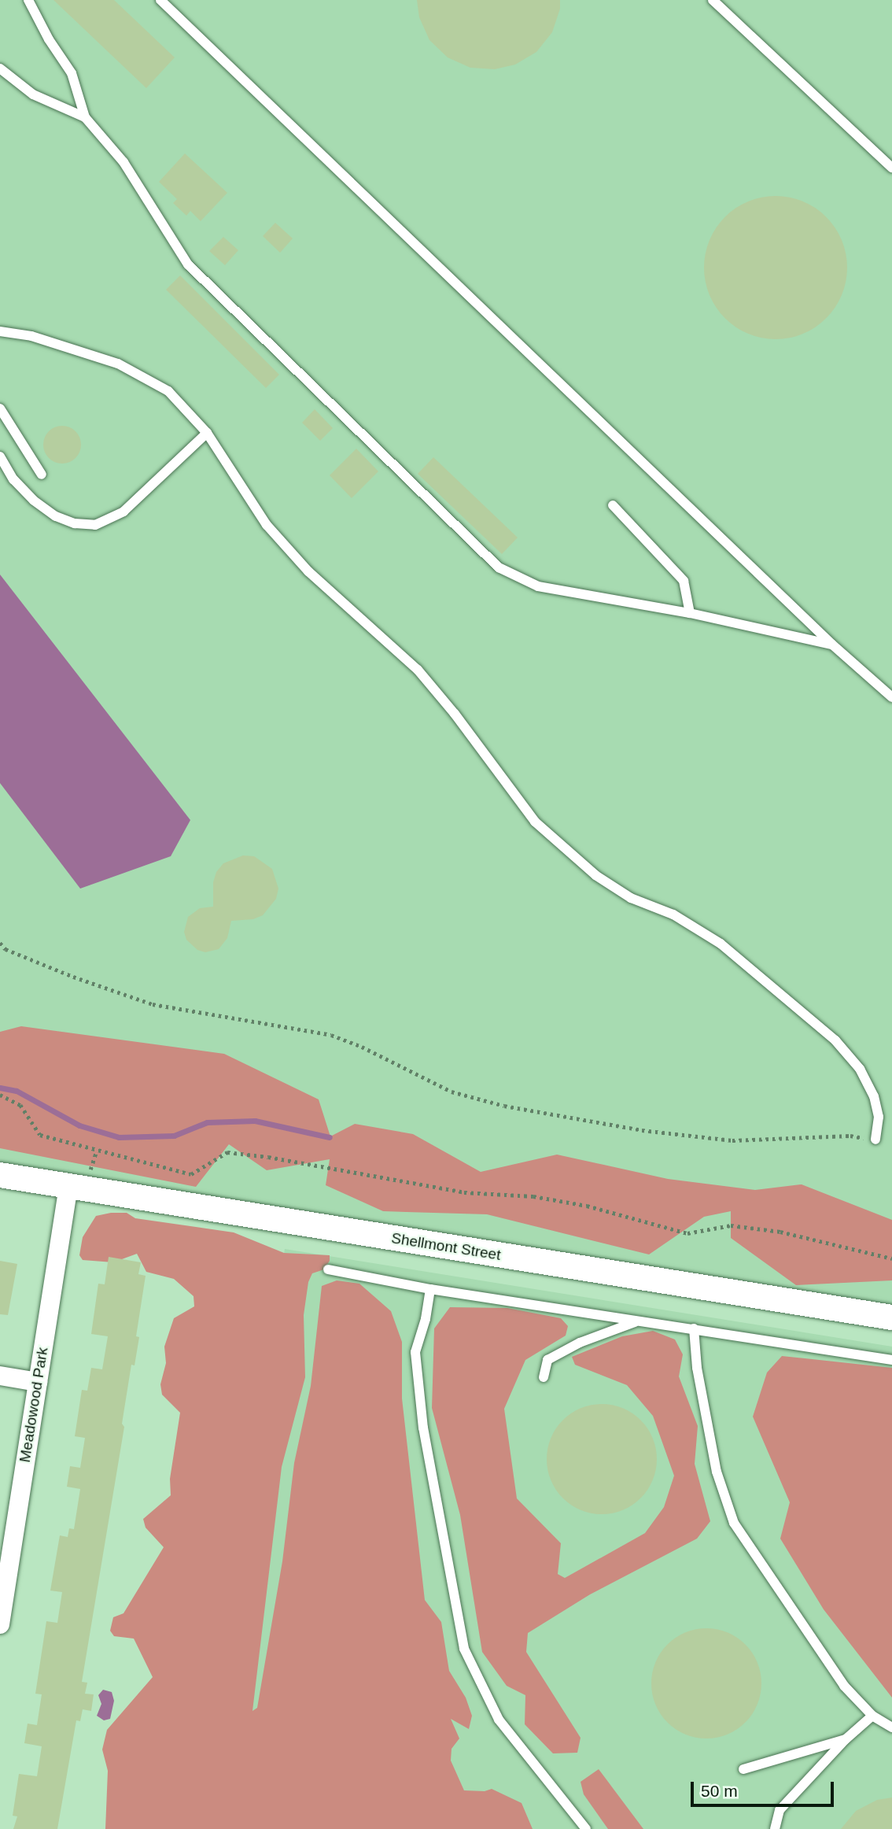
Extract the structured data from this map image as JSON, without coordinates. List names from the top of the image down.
{
  "streets": {
    "street": ["Shellmont Street", "Meadowood Park"]
  },
  "crossings": [
    ["Shellmont Street", "Meadowood Park"]
  ],
  "scale_bar": "50 m"
}
